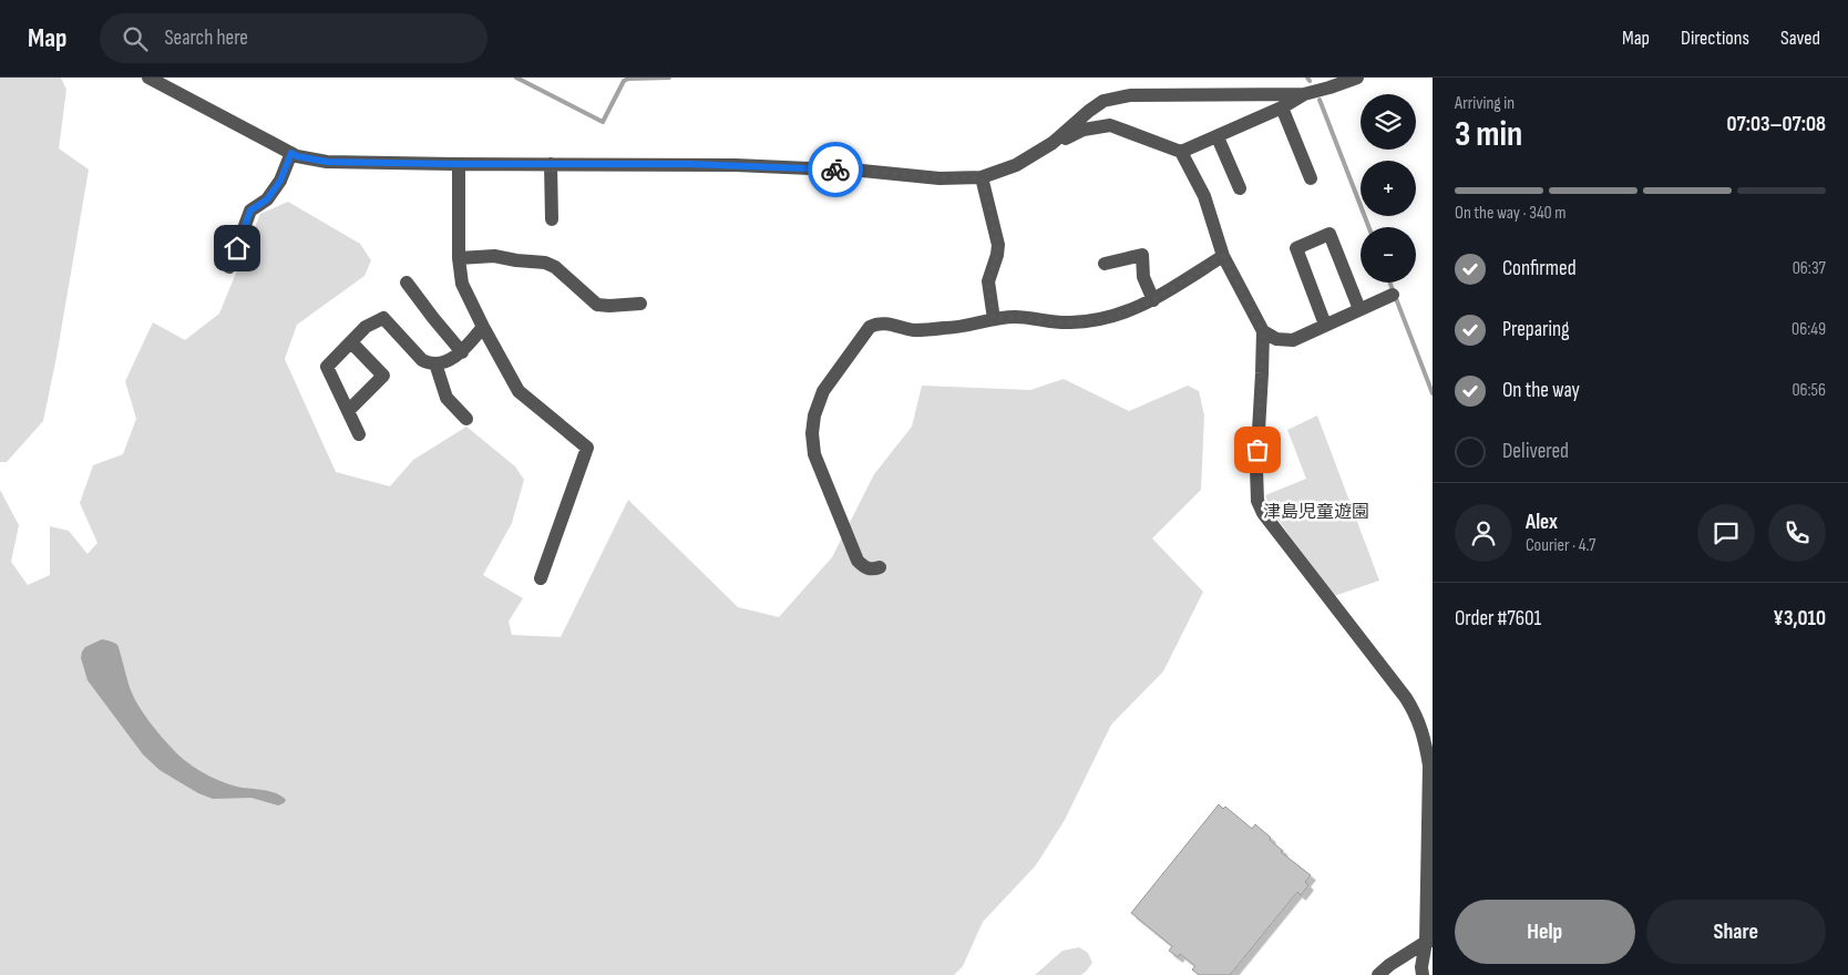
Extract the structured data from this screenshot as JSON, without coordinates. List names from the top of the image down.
{
  "parks": ["津島児童遊園"],
  "page": {
    "header": "Map",
    "search": "Search here",
    "nav": ["Map", "Directions", "Saved"],
    "heading": ["3 min", "Arriving in", "07:03–07:08"],
    "panel": [
      "Alex",
      "Courier · 4.7",
      "Order #7601",
      "¥3,010"
    ],
    "map_buttons": ["+", "−"],
    "bar": "On the way · 340 m",
    "list": [
      ["Confirmed", "06:37"],
      ["Preparing", "06:49"],
      ["On the way", "06:56"],
      "Delivered"
    ],
    "buttons": ["Help", "Share"]
  }
}
